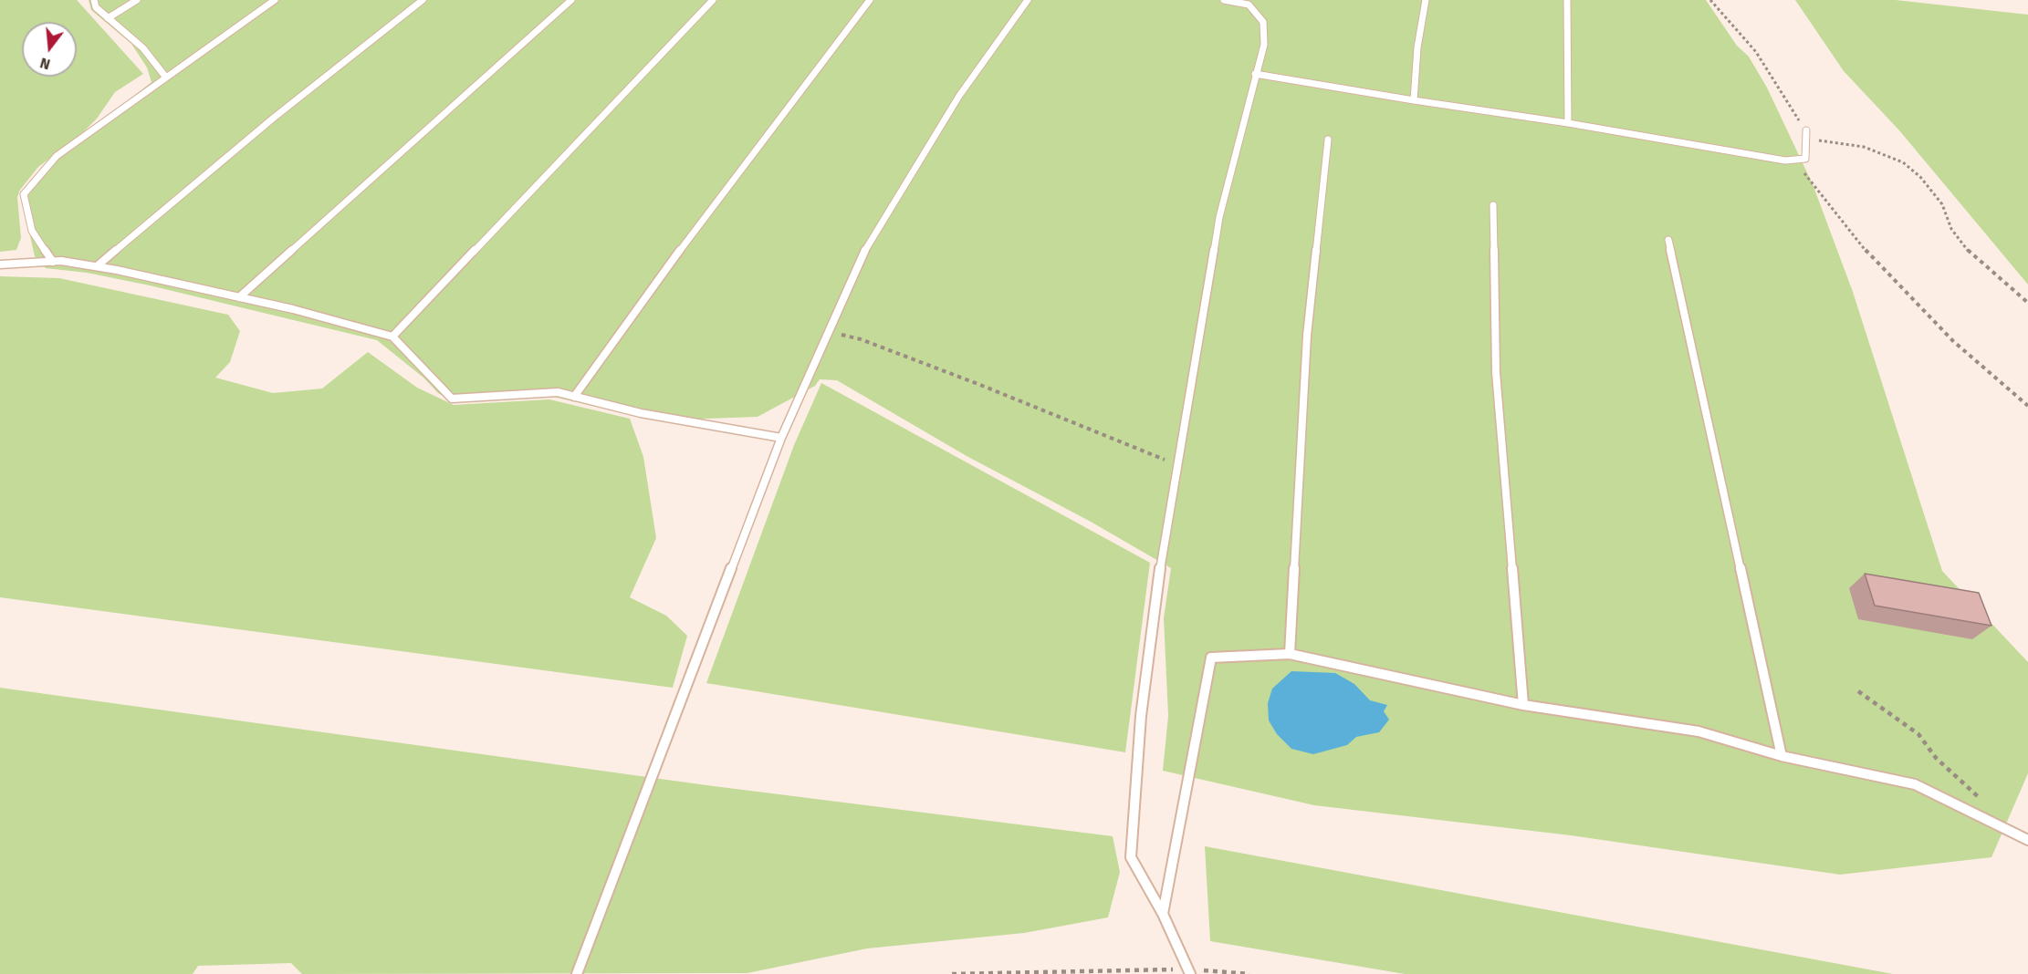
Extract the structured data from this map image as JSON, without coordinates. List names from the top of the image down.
{
  "north": "bottom"
}
